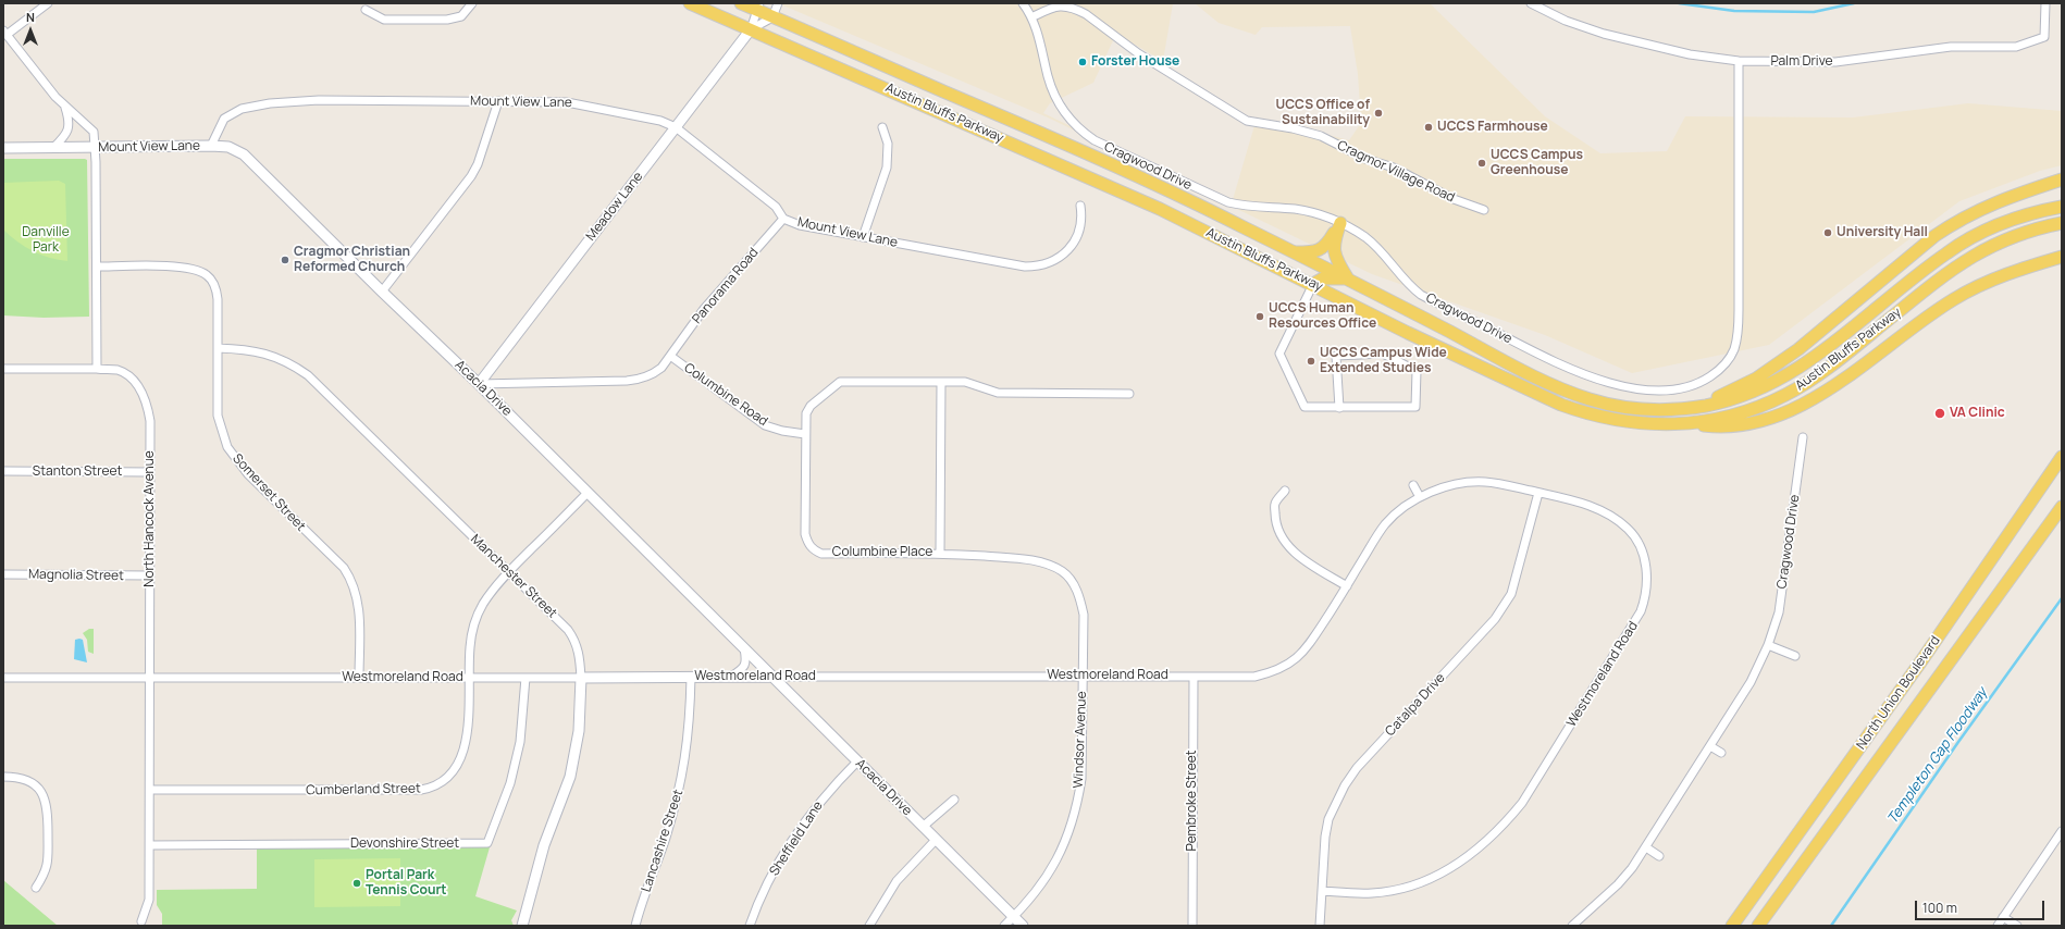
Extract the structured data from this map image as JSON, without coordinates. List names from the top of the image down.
{
  "streets": {
    "main road": ["Austin Bluffs Parkway", "North Union Boulevard"],
    "street": [
      "Palm Drive",
      "Mount View Lane",
      "Cragwood Drive",
      "Cragmor Village Road",
      "Meadow Lane",
      "Panorama Road",
      "Acacia Drive",
      "Columbine Road",
      "Stanton Street",
      "Somerset Street",
      "North Hancock Avenue",
      "Columbine Place",
      "Magnolia Street",
      "Manchester Street",
      "Westmoreland Road",
      "Catalpa Drive",
      "Windsor Avenue",
      "Cumberland Street",
      "Pembroke Street",
      "Sheffield Lane",
      "Lancashire Street",
      "Devonshire Street"
    ]
  },
  "crossings": [
    ["Palm Drive", "Cragwood Drive"],
    ["Mount View Lane", "Meadow Lane"],
    ["Mount View Lane", "Panorama Road"],
    ["Mount View Lane", "Acacia Drive"],
    ["Austin Bluffs Parkway", "Meadow Lane"],
    ["Meadow Lane", "Acacia Drive"],
    ["Meadow Lane", "Columbine Road"],
    ["Panorama Road", "Columbine Road"],
    ["Acacia Drive", "Columbine Road"],
    ["Acacia Drive", "Westmoreland Road"],
    ["Acacia Drive", "Windsor Avenue"],
    ["Acacia Drive", "Cumberland Street"],
    ["Acacia Drive", "Sheffield Lane"],
    ["Columbine Road", "Columbine Place"],
    ["Stanton Street", "North Hancock Avenue"],
    ["Somerset Street", "Manchester Street"],
    ["Somerset Street", "Westmoreland Road"],
    ["North Hancock Avenue", "Magnolia Street"],
    ["North Hancock Avenue", "Westmoreland Road"],
    ["North Hancock Avenue", "Cumberland Street"],
    ["North Hancock Avenue", "Devonshire Street"],
    ["Columbine Place", "Windsor Avenue"],
    ["Manchester Street", "Westmoreland Road"],
    ["Manchester Street", "Cumberland Street"],
    ["Westmoreland Road", "Catalpa Drive"],
    ["Westmoreland Road", "Windsor Avenue"],
    ["Westmoreland Road", "Cumberland Street"],
    ["Westmoreland Road", "Pembroke Street"],
    ["Westmoreland Road", "Lancashire Street"],
    ["Westmoreland Road", "Devonshire Street"]
  ],
  "water": ["Templeton Gap Floodway"],
  "parks": ["Danville Park"],
  "places": [
    "Forster House",
    "UCCS Office of Sustainability",
    "UCCS Farmhouse",
    "UCCS Campus Greenhouse",
    "University Hall",
    "Cragmor Christian Reformed Church",
    "UCCS Human Resources Office",
    "UCCS Campus Wide Extended Studies",
    "VA Clinic",
    "Portal Park Tennis Court"
  ],
  "scale_bar": "100 m",
  "north": "top"
}
